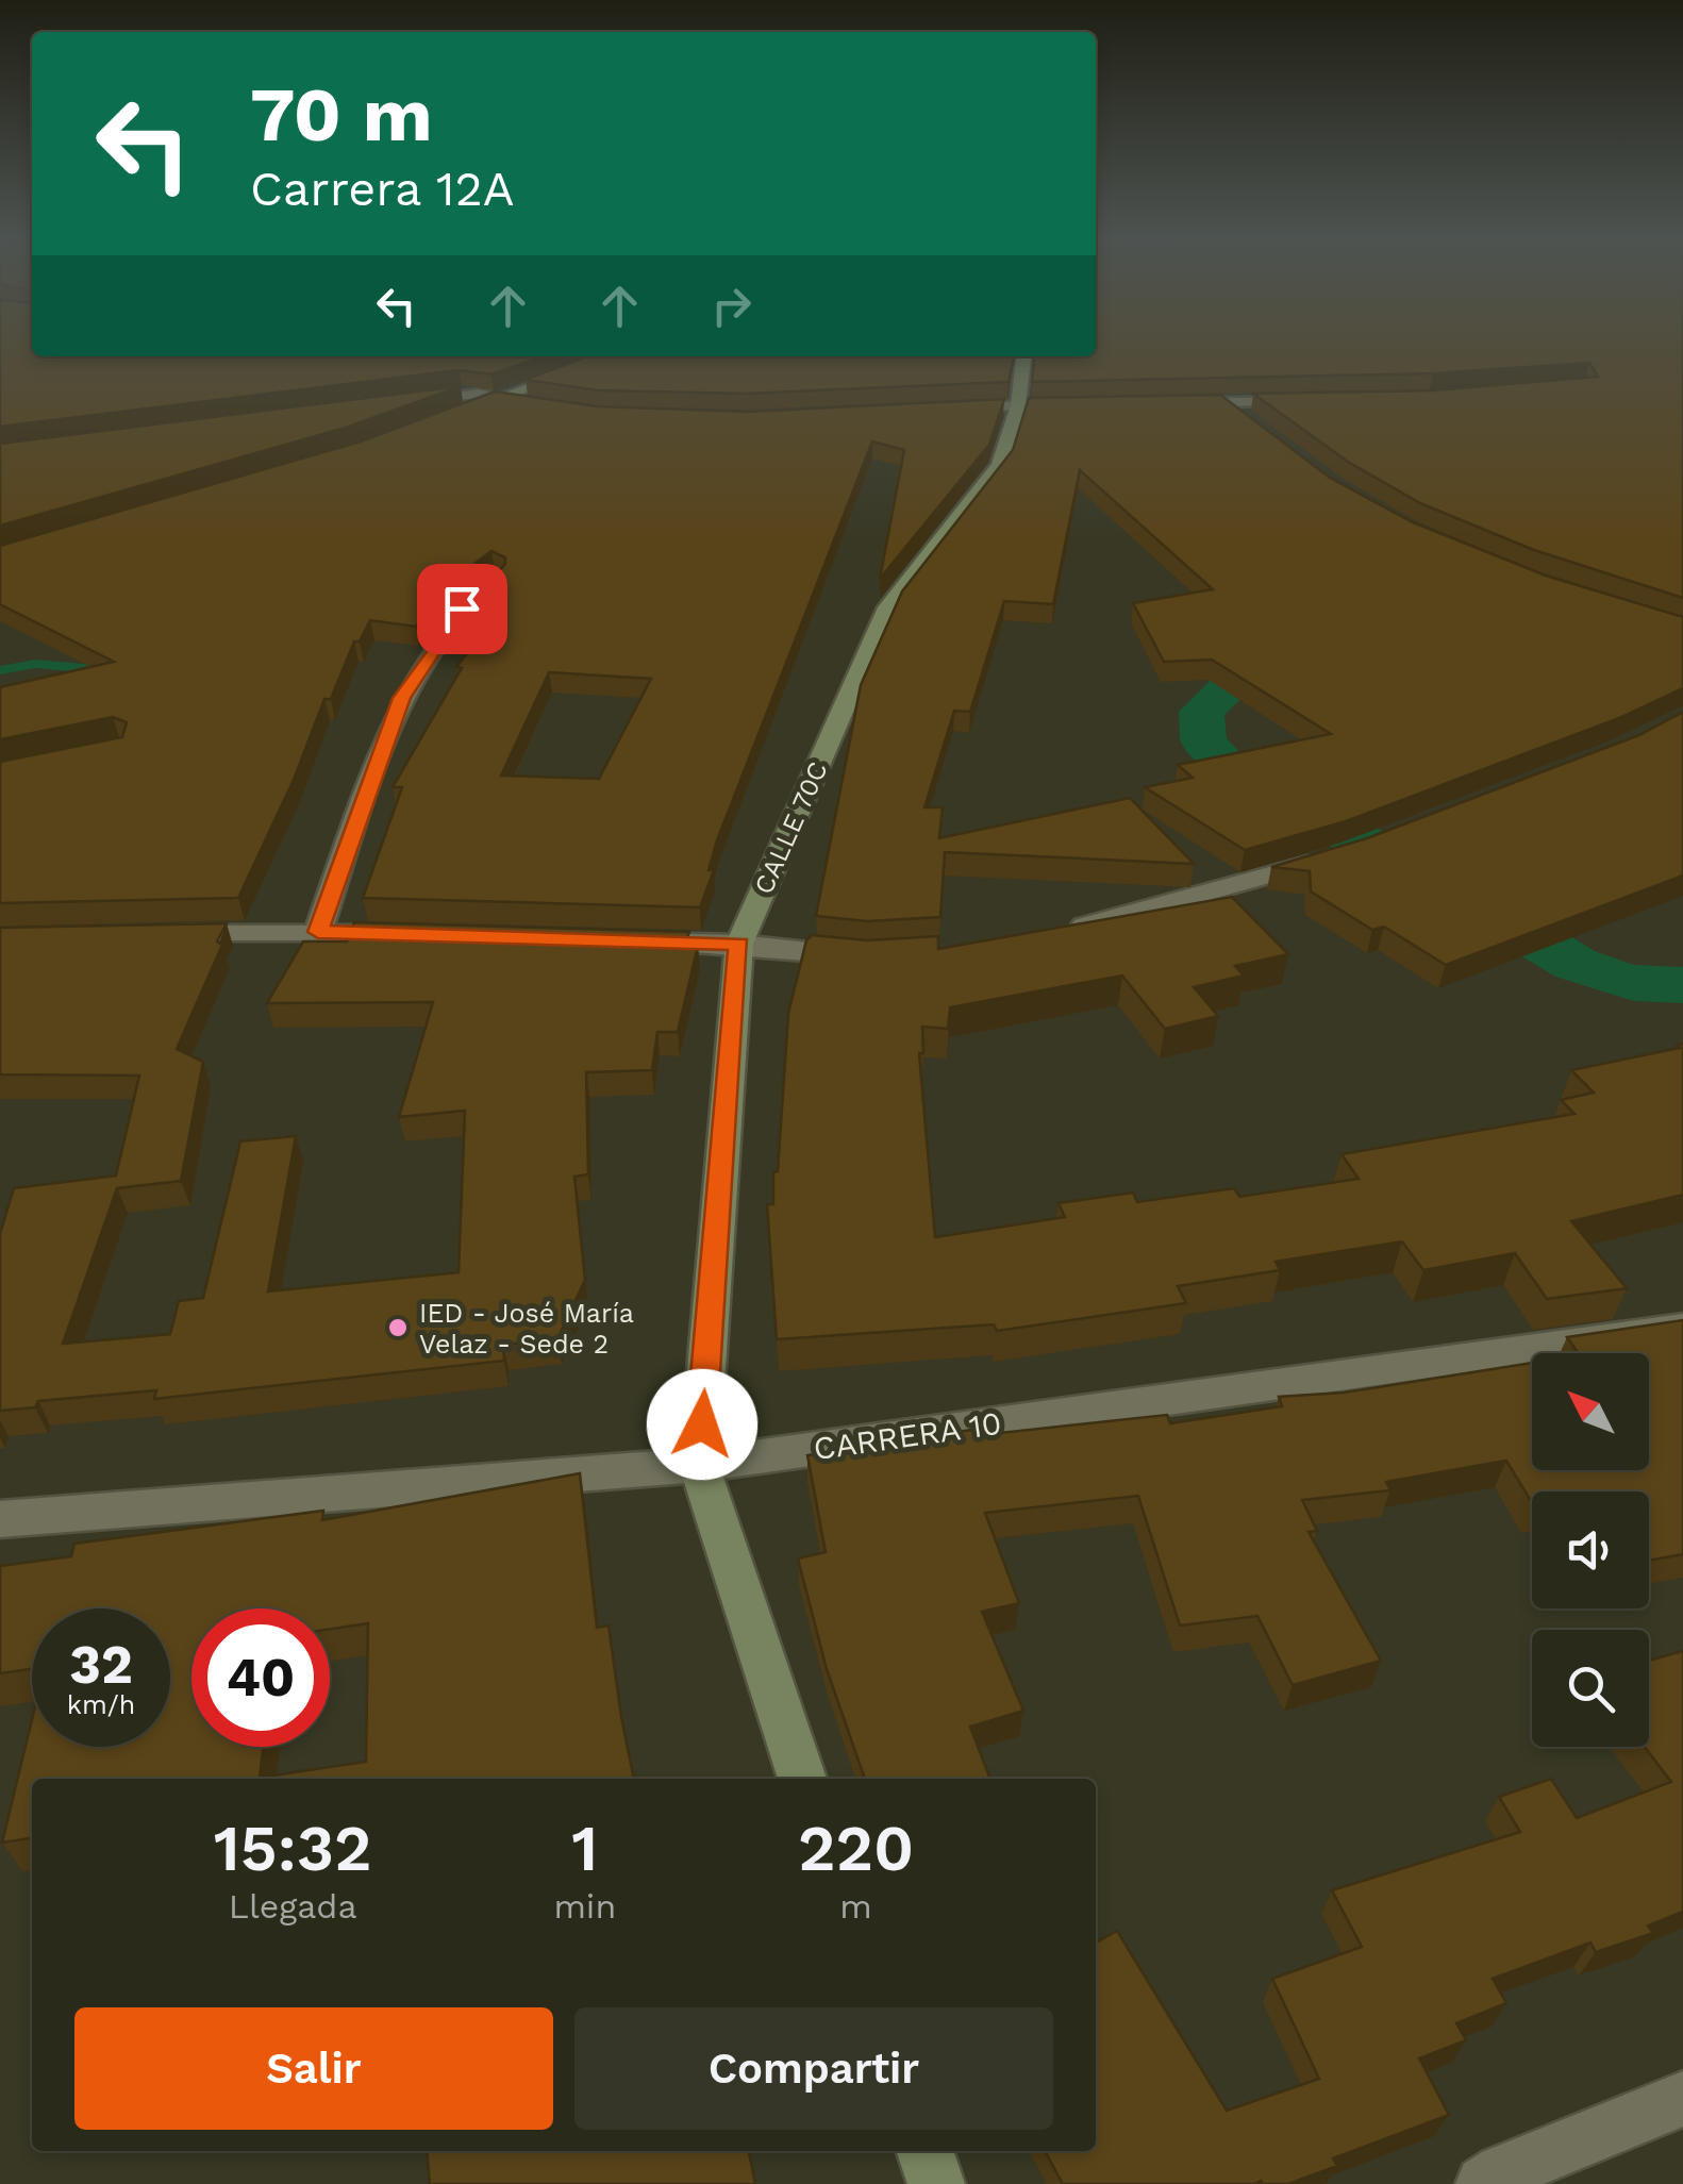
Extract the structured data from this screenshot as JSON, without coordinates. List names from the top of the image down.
{
  "streets": {
    "street": ["CALLE 70C", "CARRERA 10"]
  },
  "crossings": [
    ["CALLE 70C", "CARRERA 10"]
  ],
  "places": ["IED - José María Velaz - Sede 2"],
  "north": "top left",
  "page": {
    "turn": ["70 m", "Carrera 12A"],
    "speed": "32 km/h",
    "limit": "40",
    "eta": [
      "15:32",
      "Llegada",
      "1",
      "min",
      "220",
      "m"
    ],
    "buttons": ["Salir", "Compartir"]
  }
}
